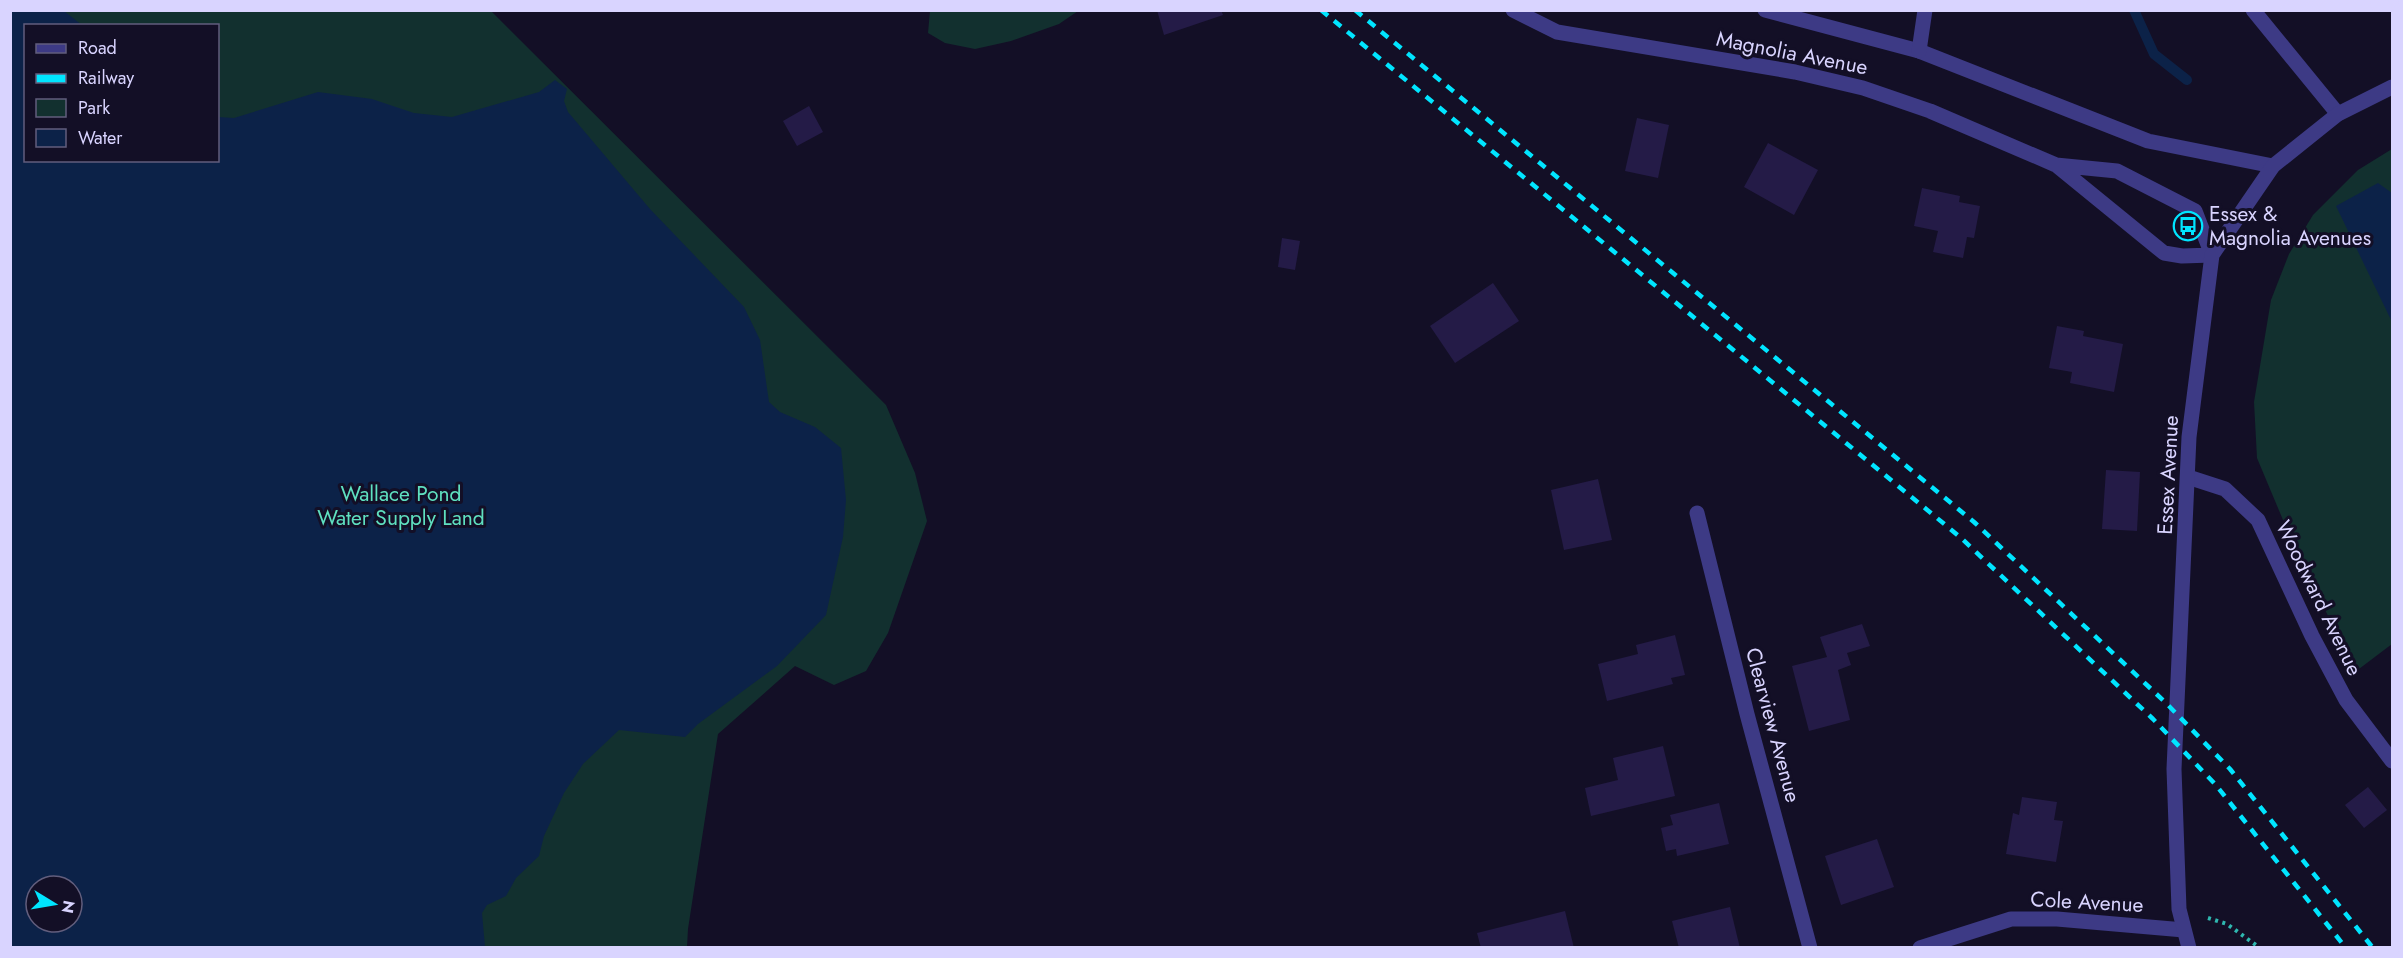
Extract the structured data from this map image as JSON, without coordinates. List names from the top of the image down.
{
  "streets": {
    "street": [
      "Magnolia Avenue",
      "Essex Avenue",
      "Woodward Avenue",
      "Clearview Avenue",
      "Cole Avenue"
    ]
  },
  "crossings": [
    ["Magnolia Avenue", "Essex Avenue"],
    ["Essex Avenue", "Woodward Avenue"],
    ["Essex Avenue", "Cole Avenue"]
  ],
  "parks": ["Wallace Pond Water Supply Land"],
  "places": {
    "bus stop": ["Essex & Magnolia Avenues"]
  },
  "legend": [
    "Road",
    "Railway",
    "Park",
    "Water"
  ],
  "north": "right"
}
